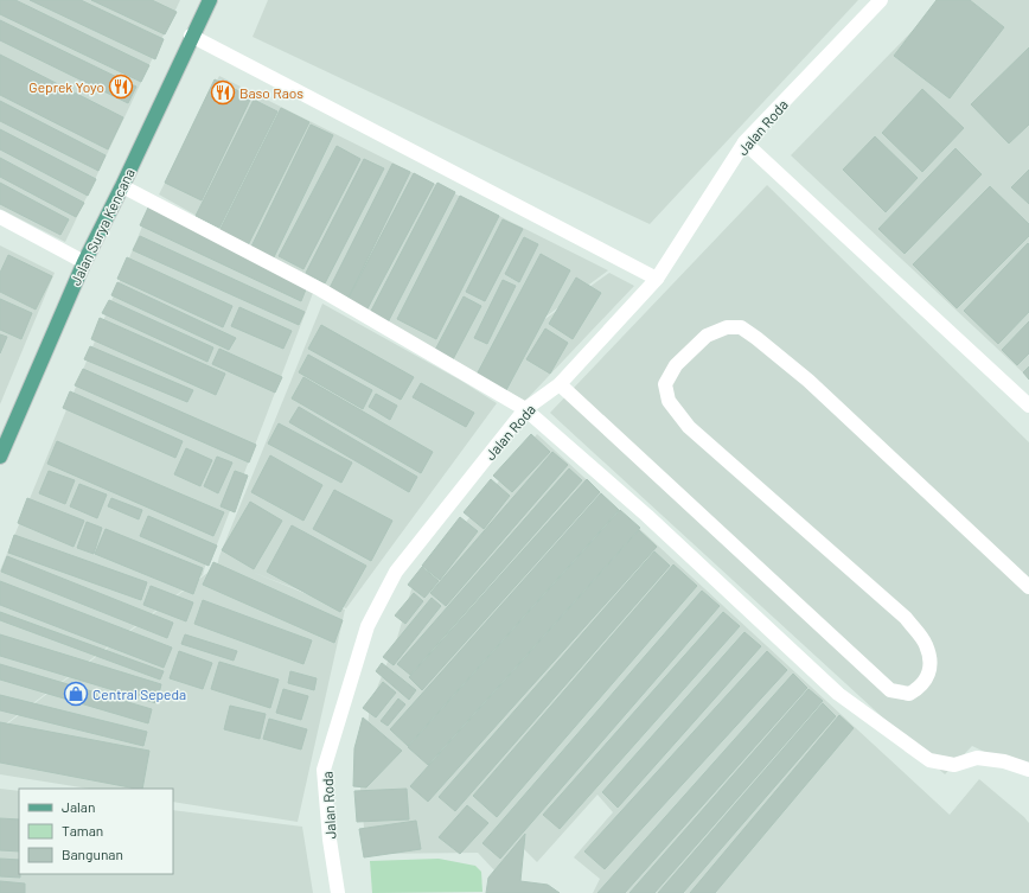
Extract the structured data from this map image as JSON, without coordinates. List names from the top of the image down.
{
  "streets": {
    "main road": ["Jalan Surya Kencana"],
    "street": ["Jalan Roda"]
  },
  "places": {
    "restaurant": ["Geprek Yoyo", "Baso Raos"],
    "shop": ["Central Sepeda"]
  },
  "legend": ["Jalan", "Taman", "Bangunan"]
}
